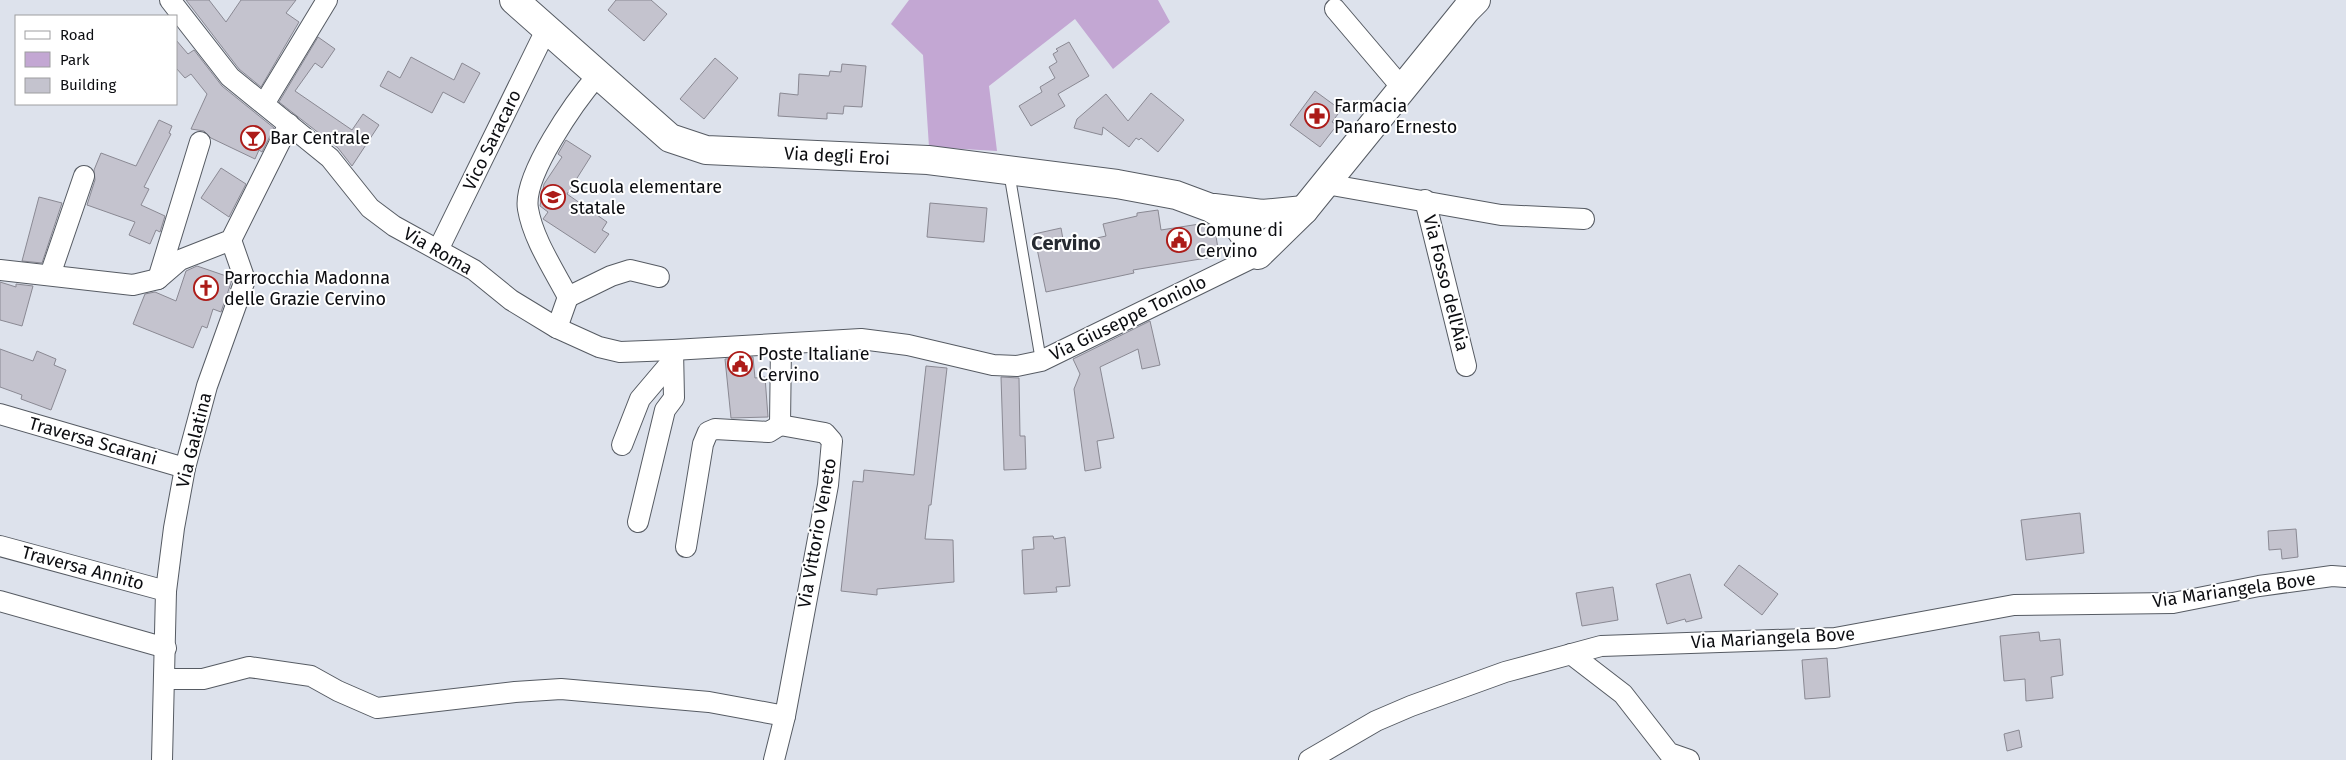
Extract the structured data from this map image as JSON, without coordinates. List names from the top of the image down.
{
  "streets": {
    "street": [
      "Vico Saracaro",
      "Via degli Eroi",
      "Via Roma",
      "Via Fosso dell'Aia",
      "Via Giuseppe Toniolo",
      "Via Galatina",
      "Traversa Scarani",
      "Via Vittorio Veneto",
      "Traversa Annito",
      "Via Mariangela Bove"
    ]
  },
  "crossings": [
    ["Vico Saracaro", "Via degli Eroi"],
    ["Vico Saracaro", "Via Roma"],
    ["Via degli Eroi", "Via Giuseppe Toniolo"],
    ["Via Roma", "Via Giuseppe Toniolo"],
    ["Via Fosso dell'Aia", "Via Giuseppe Toniolo"],
    ["Via Galatina", "Traversa Scarani"],
    ["Via Galatina", "Traversa Annito"]
  ],
  "districts": ["Cervino"],
  "places": {
    "pharmacy": ["Farmacia Panaro Ernesto"],
    "bar": ["Bar Centrale"],
    "school or university": ["Scuola elementare statale"],
    "public building": ["Comune di Cervino", "Poste Italiane Cervino"],
    "church": ["Parrocchia Madonna delle Grazie Cervino"]
  },
  "legend": ["Road", "Park", "Building"]
}
